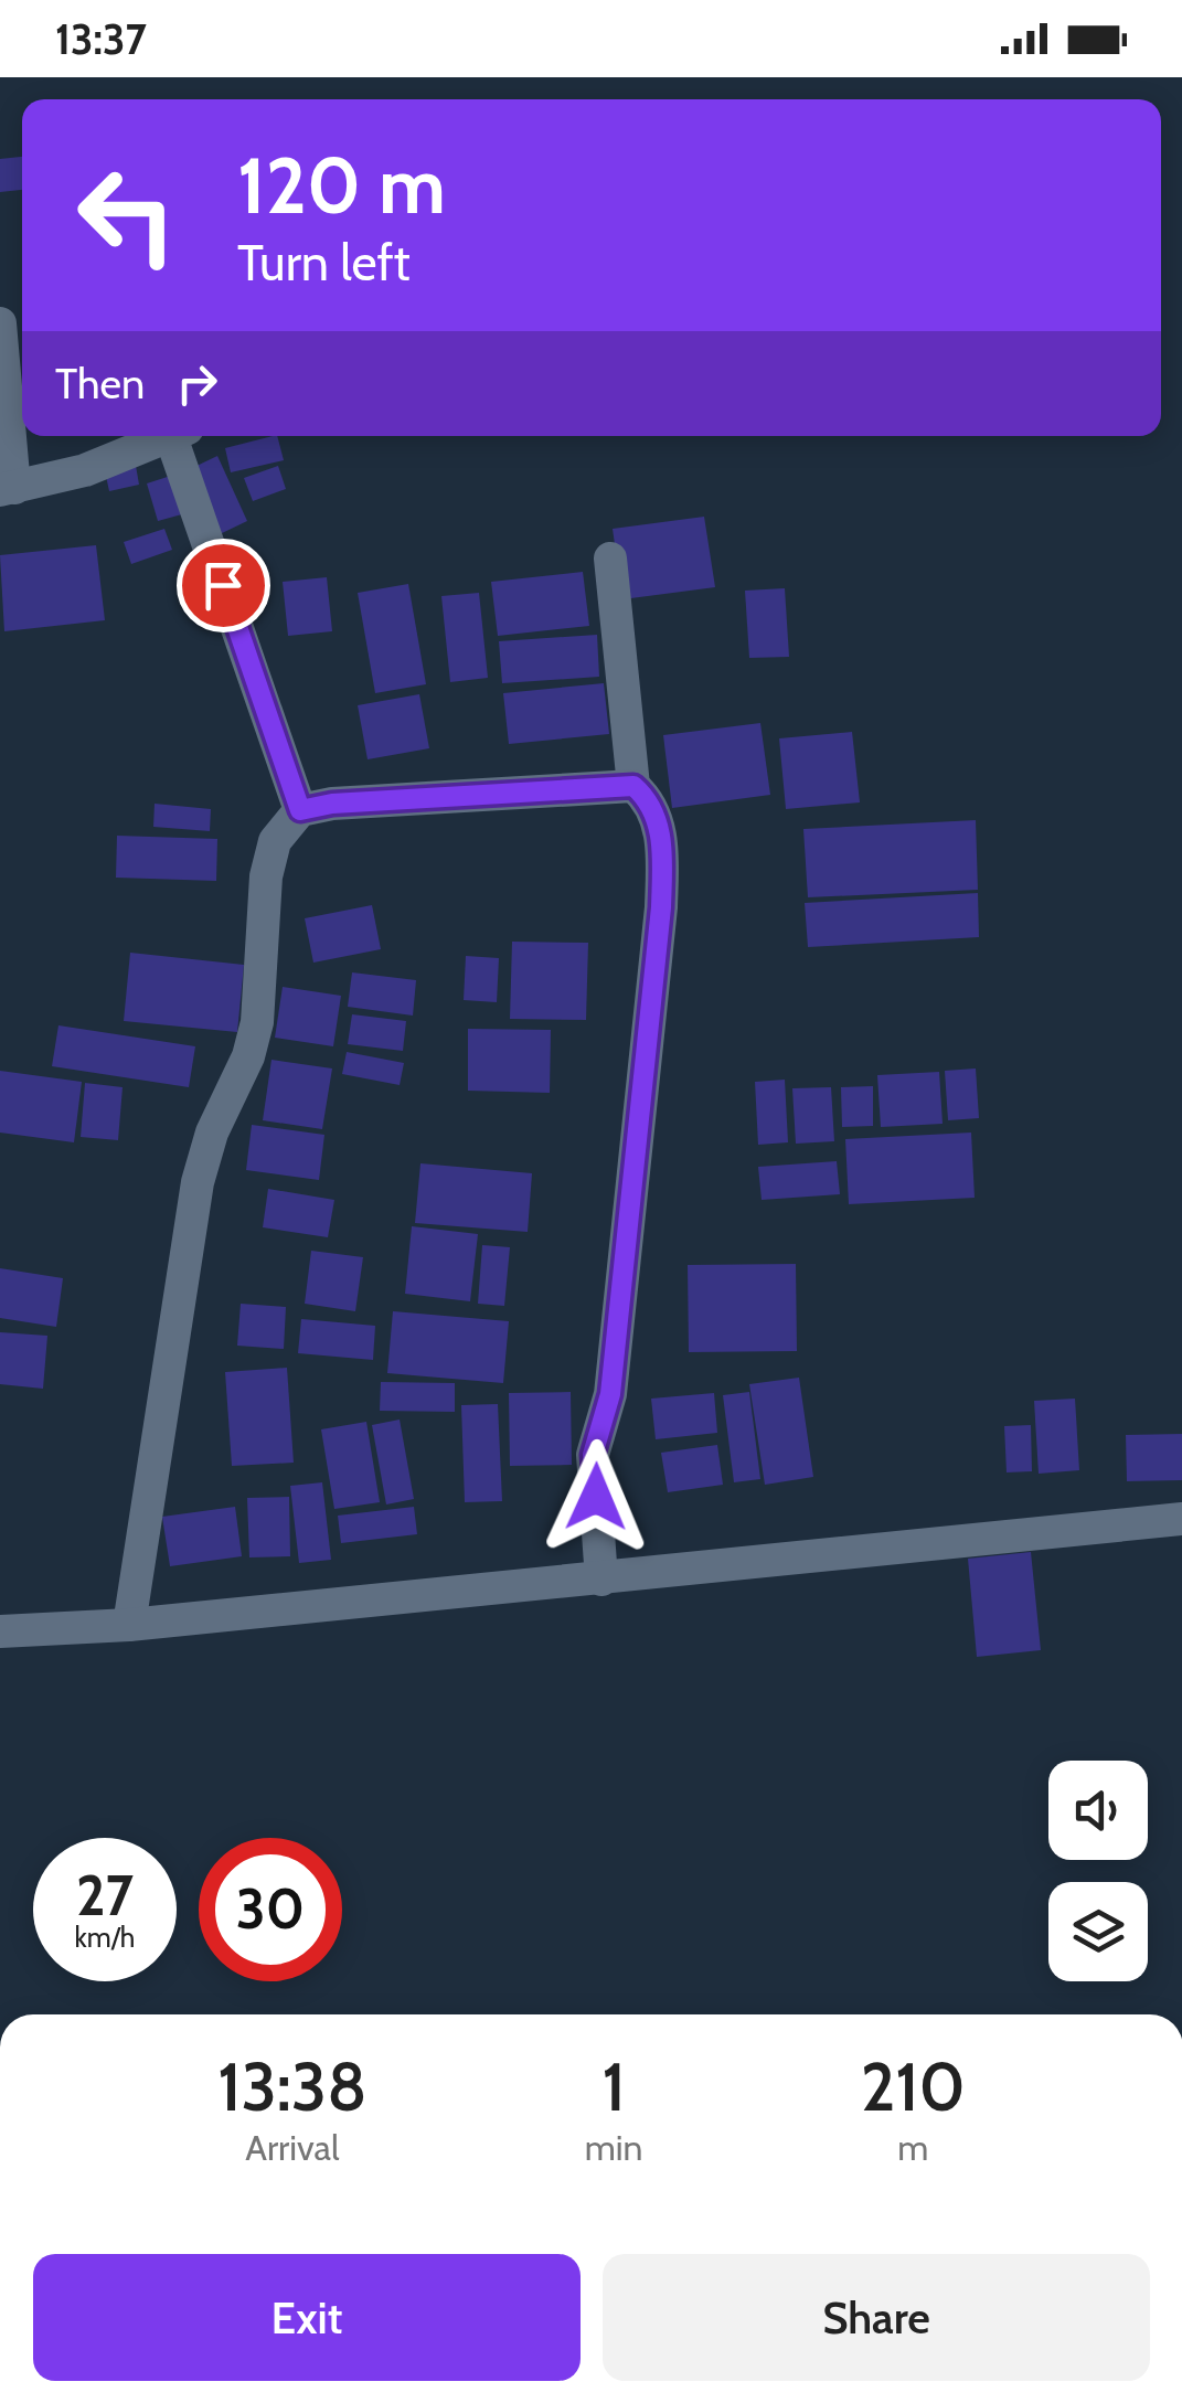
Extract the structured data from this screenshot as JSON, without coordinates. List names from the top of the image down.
{
  "page": {
    "status": "13:37",
    "turn": ["120 m", "Turn left"],
    "then": "Then",
    "speed": "27 km/h",
    "limit": "30",
    "eta": [
      "13:38",
      "Arrival",
      "1",
      "min",
      "210",
      "m"
    ],
    "buttons": ["Exit", "Share"]
  }
}
